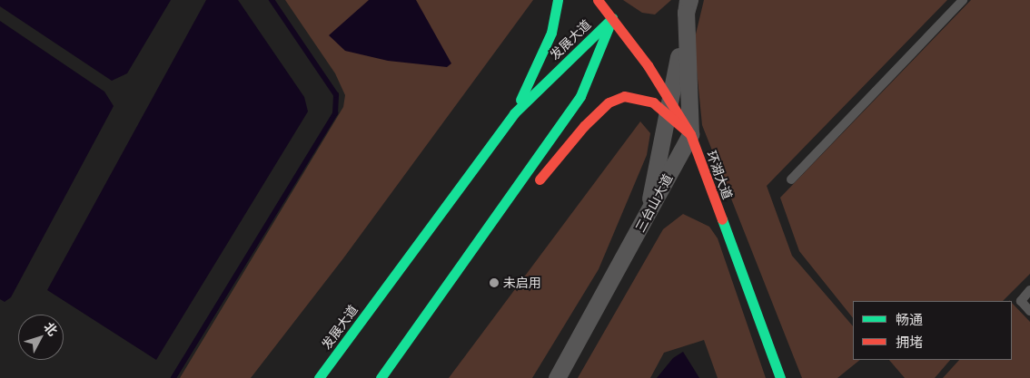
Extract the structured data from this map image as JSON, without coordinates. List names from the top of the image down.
{
  "streets": {
    "main road": ["发展大道", "环湖大道"],
    "street": ["三台山大道"]
  },
  "crossings": [
    ["发展大道", "环湖大道"],
    ["环湖大道", "三台山大道"]
  ],
  "places": ["未启用"],
  "legend": ["畅通", "拥堵"],
  "north": "top right"
}
